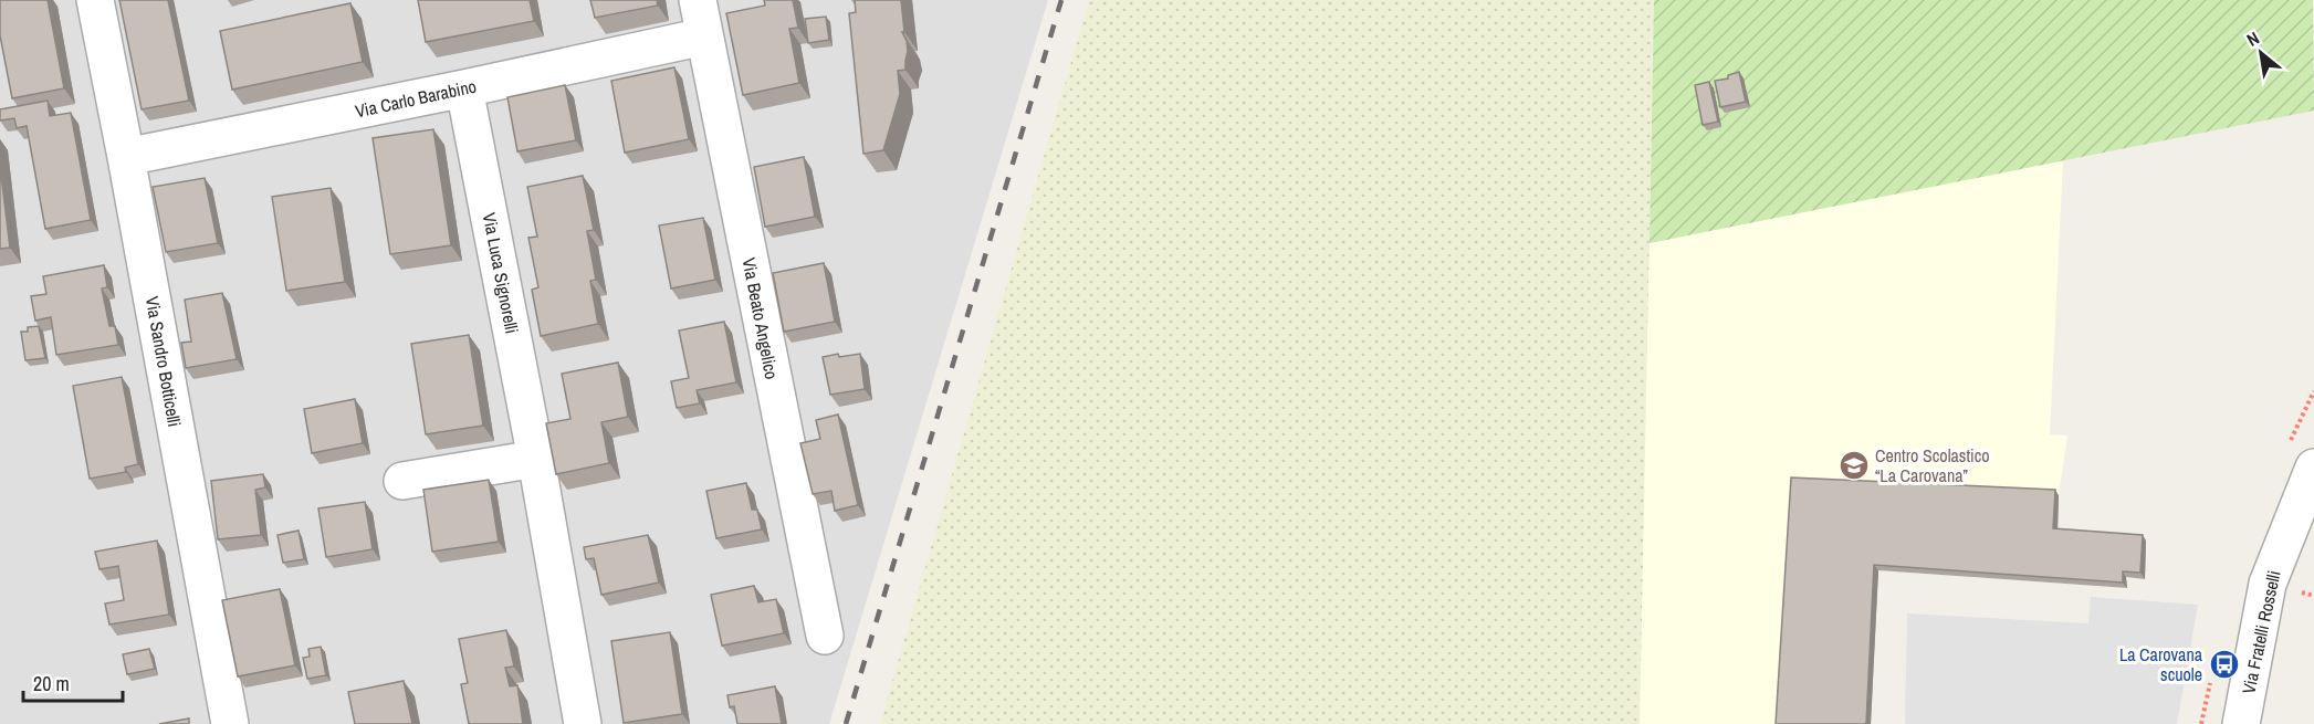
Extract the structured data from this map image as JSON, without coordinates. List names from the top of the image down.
{
  "streets": {
    "street": [
      "Via Carlo Barabino",
      "Via Luca Signorelli",
      "Via Beato Angelico",
      "Via Sandro Botticelli",
      "Via Fratelli Rosselli"
    ]
  },
  "crossings": [
    ["Via Carlo Barabino", "Via Luca Signorelli"],
    ["Via Carlo Barabino", "Via Beato Angelico"],
    ["Via Carlo Barabino", "Via Sandro Botticelli"]
  ],
  "places": {
    "school or university": ["Centro Scolastico “La Carovana”"],
    "bus stop": ["La Carovana scuole"]
  },
  "scale_bar": "20 m",
  "north": "top left"
}
